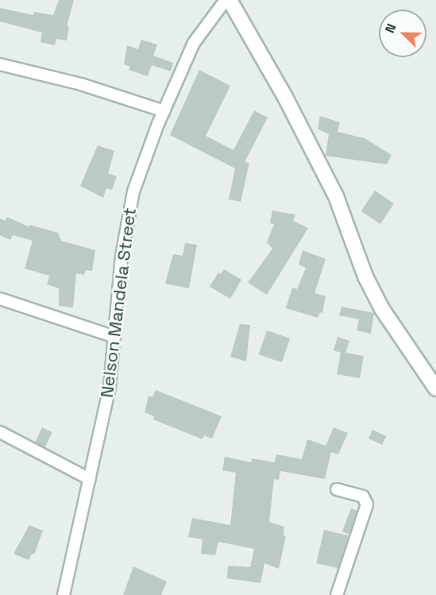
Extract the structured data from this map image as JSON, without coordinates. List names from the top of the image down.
{
  "streets": {
    "street": ["Nelson Mandela Street"]
  },
  "north": "top left"
}
